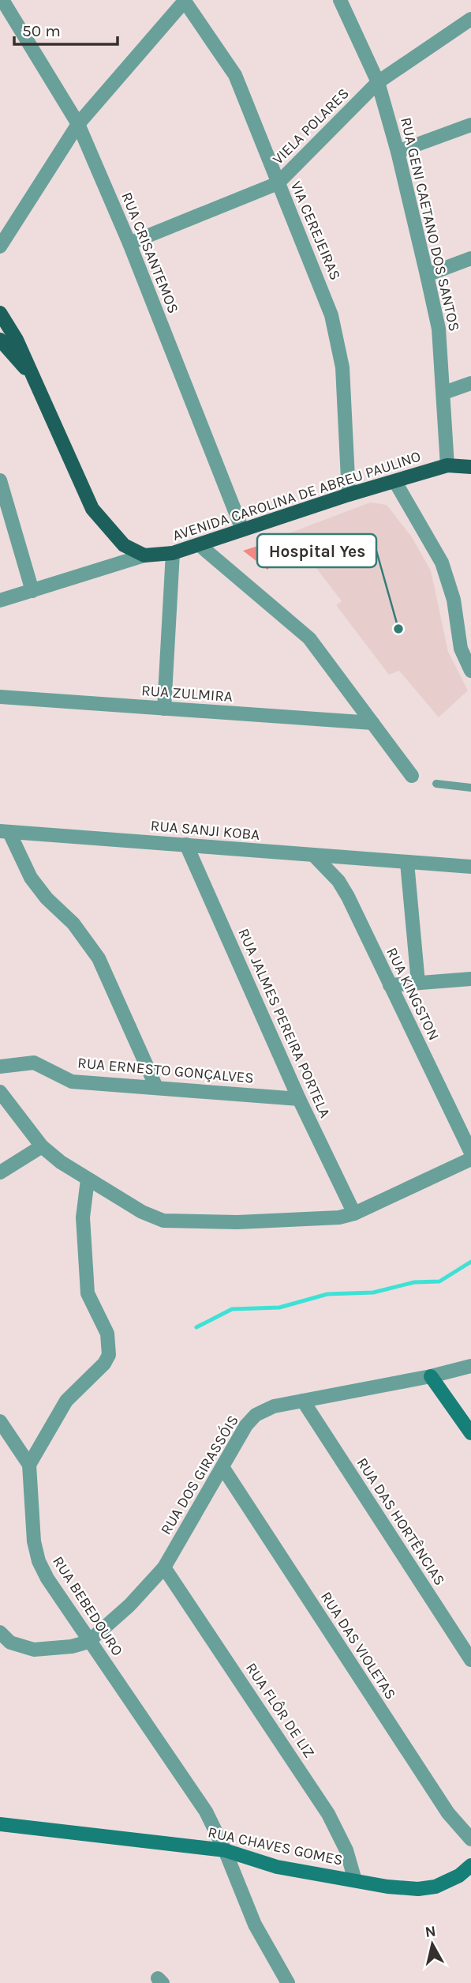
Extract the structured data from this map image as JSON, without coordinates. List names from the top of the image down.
{
  "streets": {
    "main road": ["AVENIDA CAROLINA DE ABREU PAULINO"],
    "street": [
      "VIELA POLARES",
      "RUA GENI CAETANO DOS SANTOS",
      "VIA CEREJEIRAS",
      "RUA CRISANTEMOS",
      "RUA ZULMIRA",
      "RUA SANJI KOBA",
      "RUA KINGSTON",
      "RUA JALMES PEREIRA PORTELA",
      "RUA ERNESTO GONÇALVES",
      "RUA DOS GIRASSÓIS",
      "RUA DAS HORTÊNCIAS",
      "RUA BEBEDOURO",
      "RUA DAS VIOLETAS",
      "RUA FLÔR DE LIZ",
      "RUA CHAVES GOMES"
    ]
  },
  "crossings": [
    ["VIELA POLARES", "RUA GENI CAETANO DOS SANTOS"],
    ["VIELA POLARES", "VIA CEREJEIRAS"],
    ["VIELA POLARES", "RUA CRISANTEMOS"],
    ["RUA GENI CAETANO DOS SANTOS", "AVENIDA CAROLINA DE ABREU PAULINO"],
    ["VIA CEREJEIRAS", "AVENIDA CAROLINA DE ABREU PAULINO"],
    ["RUA CRISANTEMOS", "AVENIDA CAROLINA DE ABREU PAULINO"],
    ["RUA SANJI KOBA", "RUA KINGSTON"],
    ["RUA SANJI KOBA", "RUA JALMES PEREIRA PORTELA"],
    ["RUA JALMES PEREIRA PORTELA", "RUA ERNESTO GONÇALVES"],
    ["RUA DOS GIRASSÓIS", "RUA DAS HORTÊNCIAS"],
    ["RUA DOS GIRASSÓIS", "RUA BEBEDOURO"],
    ["RUA DOS GIRASSÓIS", "RUA DAS VIOLETAS"],
    ["RUA DOS GIRASSÓIS", "RUA FLÔR DE LIZ"],
    ["RUA BEBEDOURO", "RUA CHAVES GOMES"],
    ["RUA FLÔR DE LIZ", "RUA CHAVES GOMES"]
  ],
  "places": ["Hospital Yes"],
  "scale_bar": "50 m",
  "north": "top"
}
